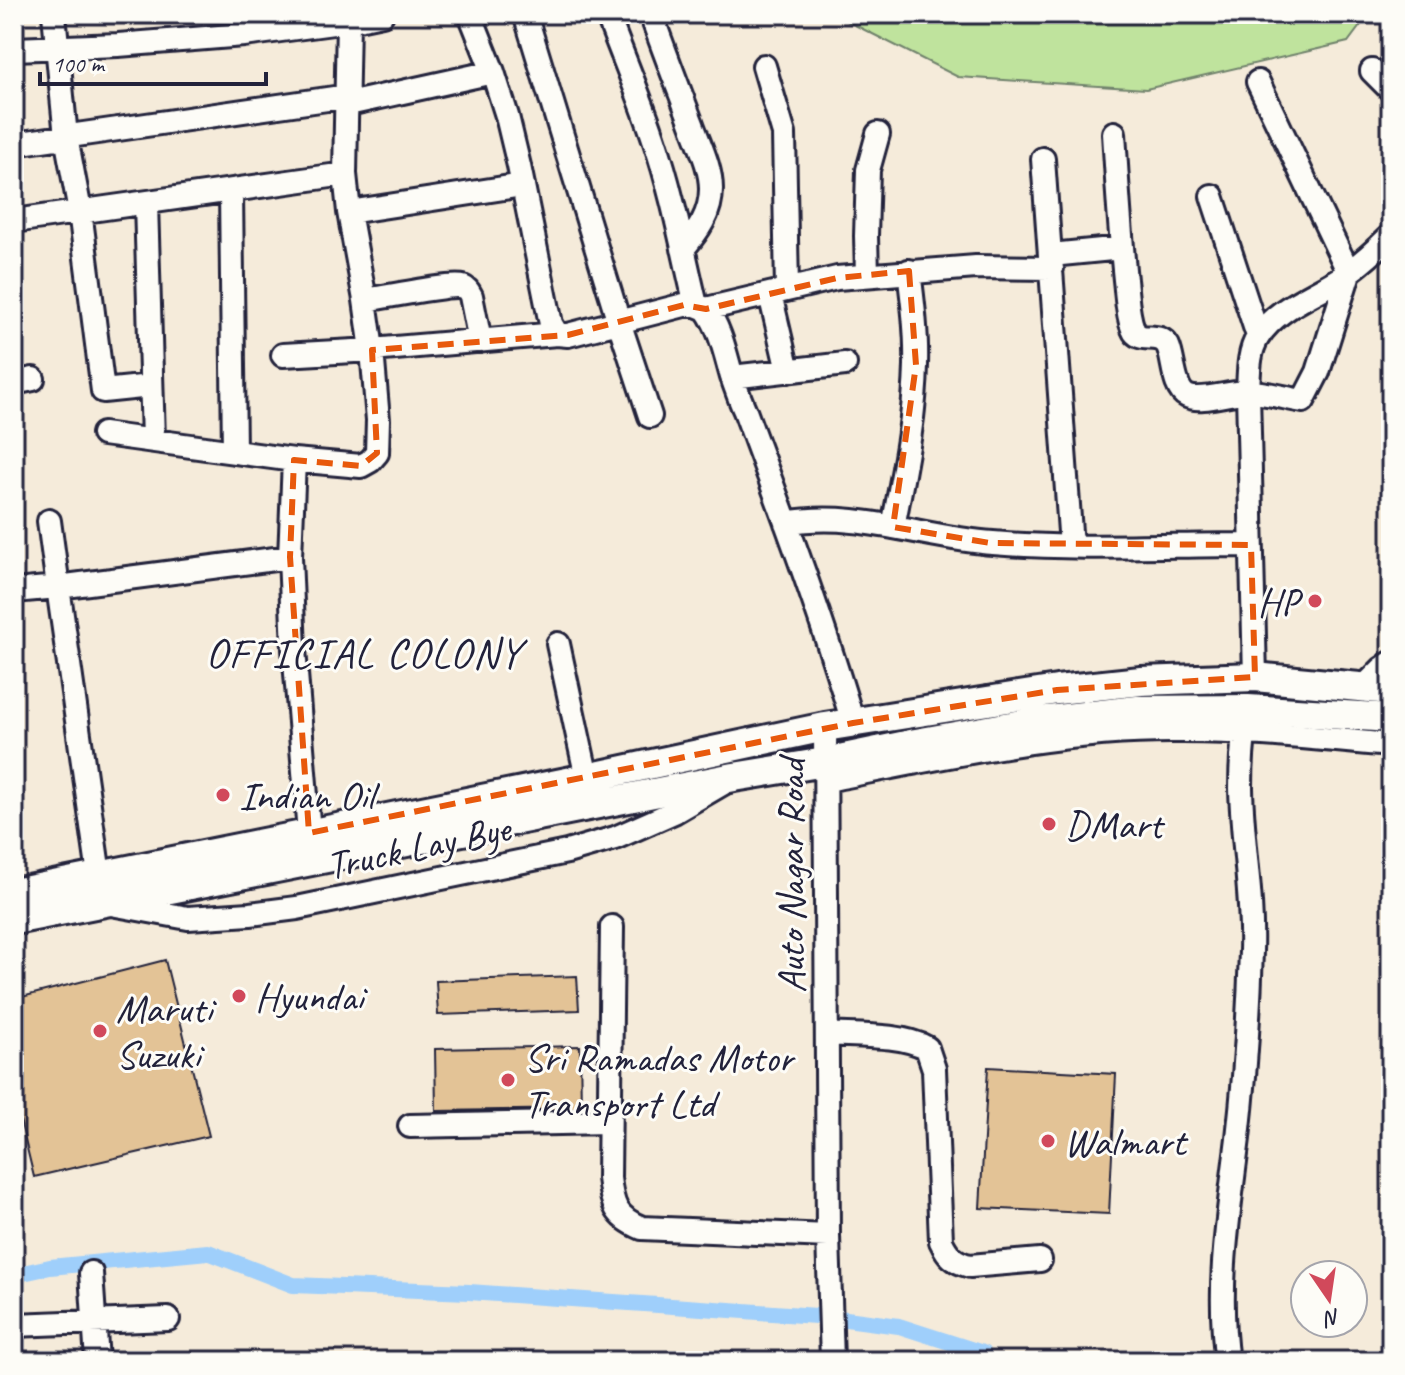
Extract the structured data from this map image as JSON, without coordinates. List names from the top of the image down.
{
  "streets": {
    "street": ["Truck Lay Bye", "Auto Nagar Road"]
  },
  "districts": ["OFFICIAL COLONY"],
  "places": [
    "HP",
    "Indian Oil",
    "DMart",
    "Hyundai",
    "Maruti Suzuki",
    "Sri Ramadas Motor Transport Ltd",
    "Walmart"
  ],
  "scale_bar": "100 m",
  "north": "bottom"
}
